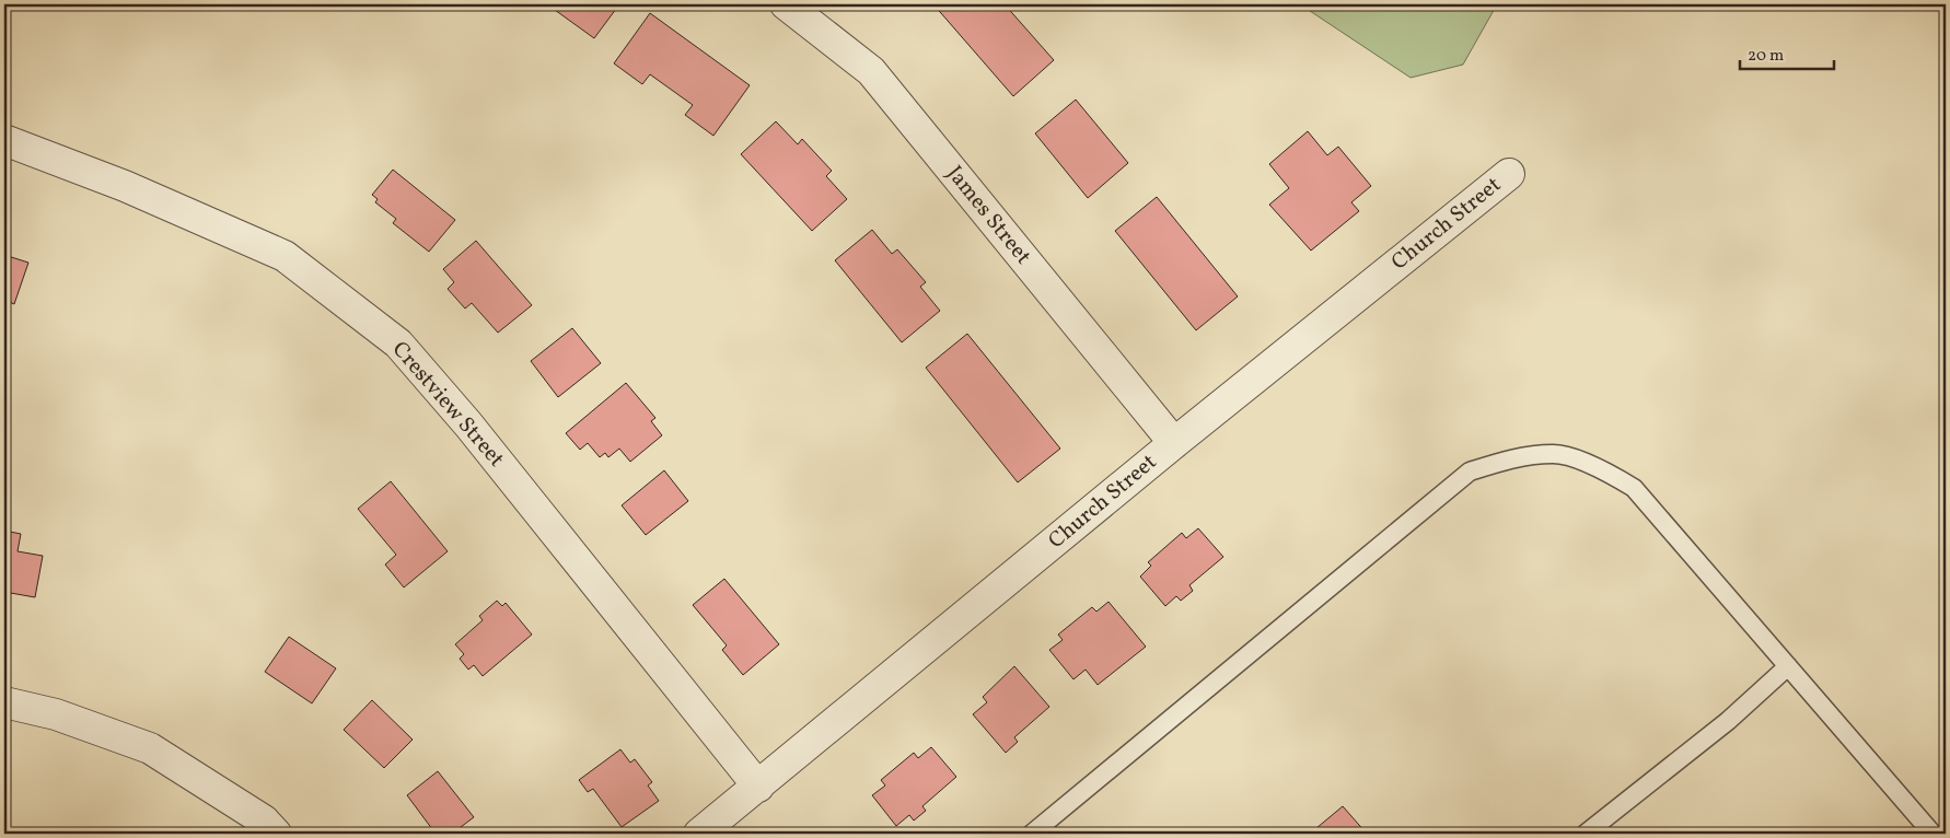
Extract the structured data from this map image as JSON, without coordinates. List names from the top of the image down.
{
  "streets": {
    "street": ["James Street", "Church Street", "Crestview Street"]
  },
  "crossings": [
    ["James Street", "Church Street"],
    ["Church Street", "Crestview Street"]
  ],
  "scale_bar": "20 m"
}
